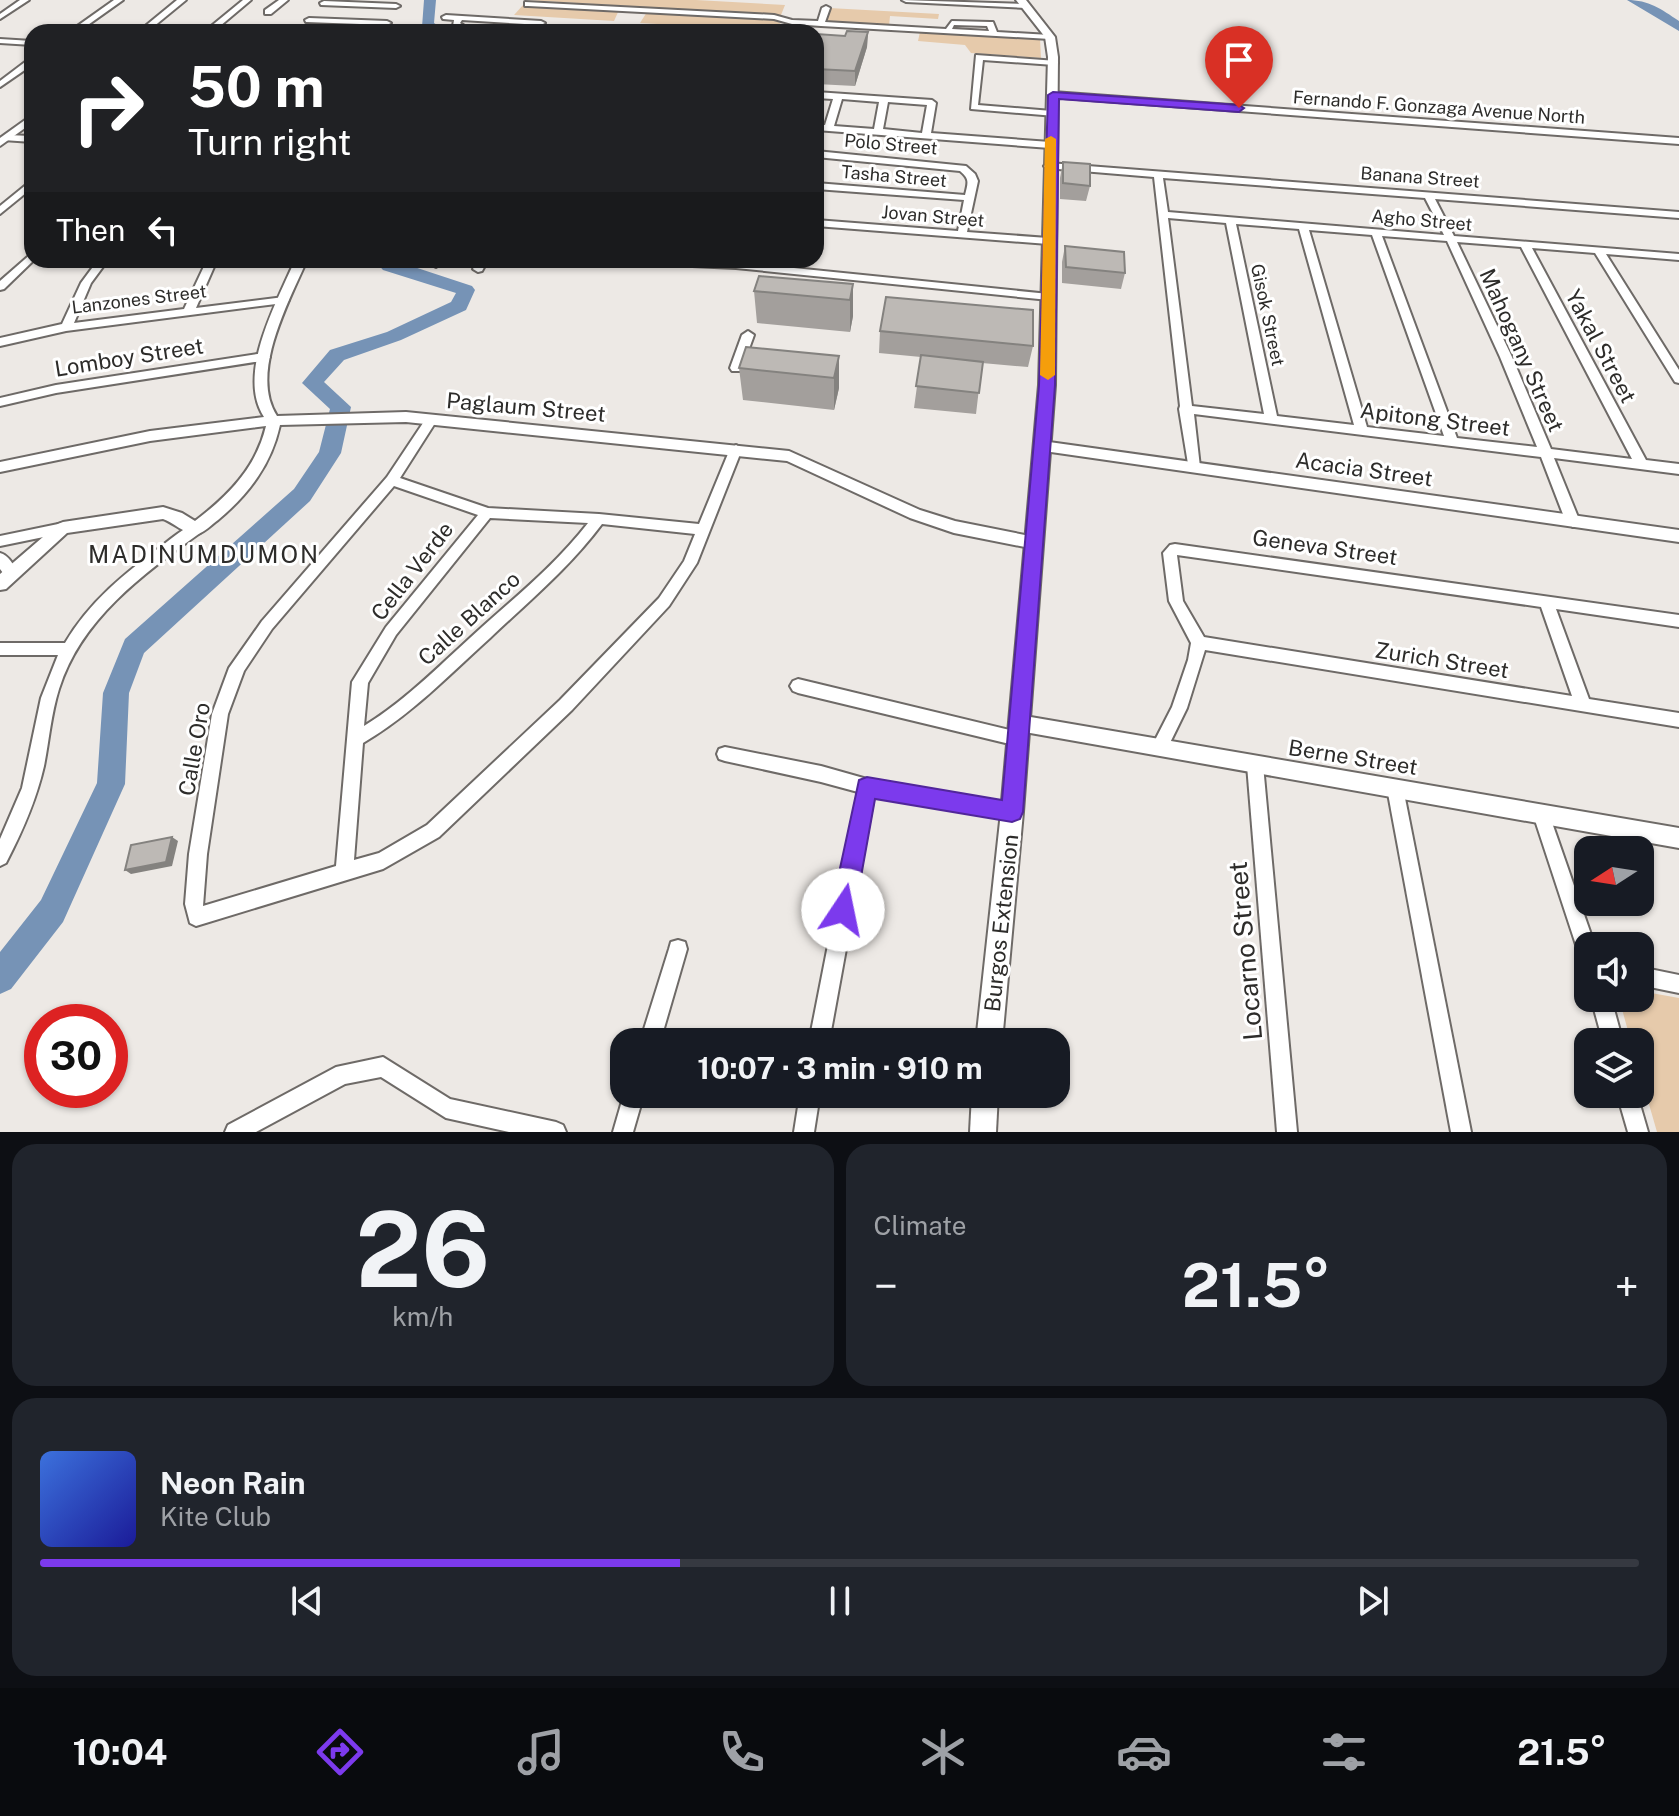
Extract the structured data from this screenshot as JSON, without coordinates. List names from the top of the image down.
{
  "streets": {
    "main road": ["Burgos Extension"],
    "street": [
      "Fernando F. Gonzaga Avenue North",
      "Polo Street",
      "Tasha Street",
      "Banana Street",
      "Jovan Street",
      "Agho Street",
      "Lanzones Street",
      "Gisok Street",
      "Yakal Street",
      "Mahogany Street",
      "Lomboy Street",
      "Paglaum Street",
      "Apitong Street",
      "Acacia Street",
      "Geneva Street",
      "Cella Verde",
      "Calle Blanco",
      "Zurich Street",
      "Calle Oro",
      "Berne Street",
      "Locarno Street"
    ]
  },
  "crossings": [
    ["Fernando F. Gonzaga Avenue North", "Burgos Extension"],
    ["Polo Street", "Tasha Street"],
    ["Banana Street", "Mahogany Street"],
    ["Banana Street", "Burgos Extension"],
    ["Jovan Street", "Burgos Extension"],
    ["Agho Street", "Gisok Street"],
    ["Agho Street", "Yakal Street"],
    ["Agho Street", "Mahogany Street"],
    ["Gisok Street", "Apitong Street"],
    ["Yakal Street", "Apitong Street"],
    ["Mahogany Street", "Apitong Street"],
    ["Mahogany Street", "Acacia Street"],
    ["Paglaum Street", "Calle Oro"],
    ["Paglaum Street", "Burgos Extension"],
    ["Acacia Street", "Burgos Extension"],
    ["Geneva Street", "Zurich Street"],
    ["Cella Verde", "Calle Blanco"],
    ["Cella Verde", "Calle Oro"],
    ["Berne Street", "Burgos Extension"],
    ["Berne Street", "Locarno Street"]
  ],
  "districts": ["MADINUMDUMON"],
  "north": "left",
  "page": {
    "turn": ["50 m", "Turn right"],
    "then": "Then",
    "limit": "30",
    "trip": "10:07 · 3 min · 910 m",
    "tile": [
      ["26", "km/h"],
      "Climate"
    ],
    "heat": ["−", "21.5°", "+"],
    "song": ["Neon Rain", "Kite Club"],
    "tabs": ["10:04", "21.5°"]
  }
}
